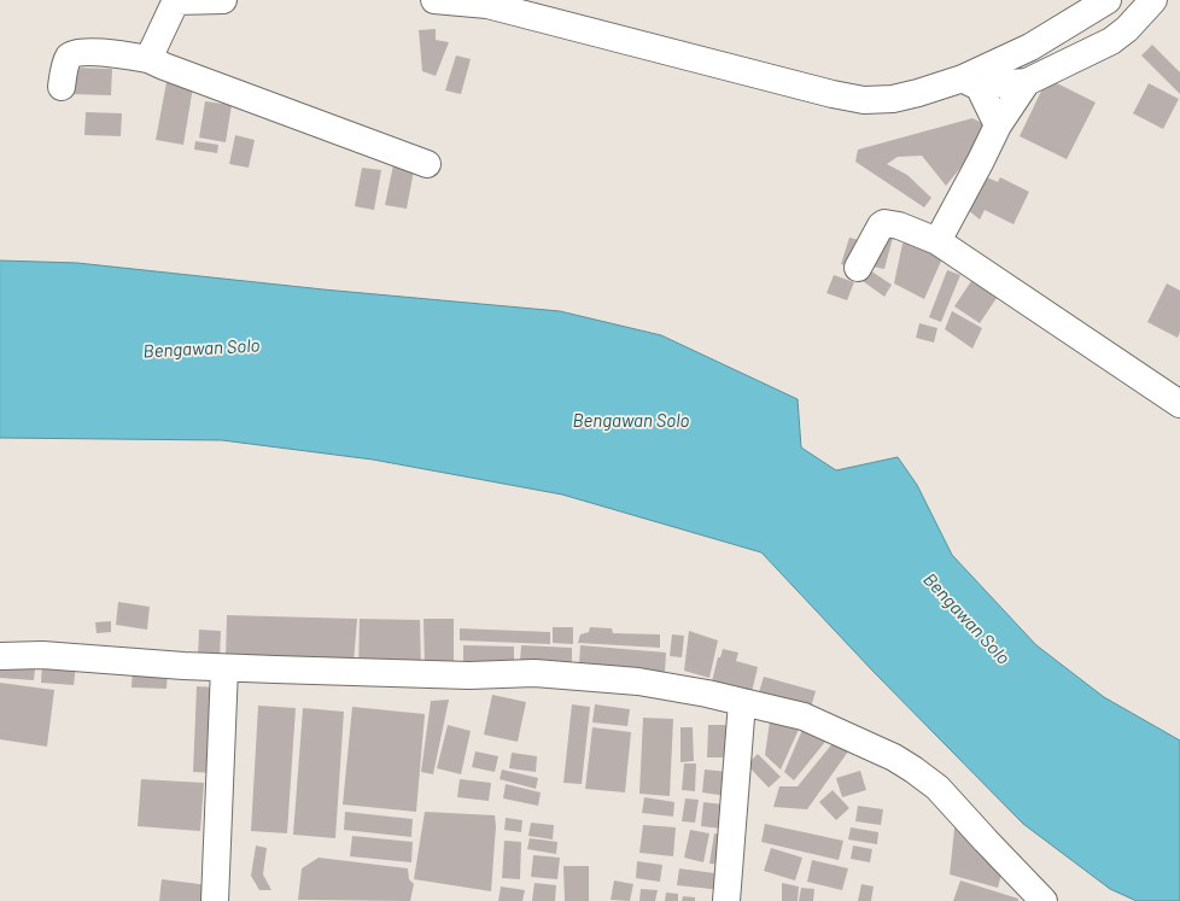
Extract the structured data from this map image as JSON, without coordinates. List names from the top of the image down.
{
  "water": ["Bengawan Solo"]
}
